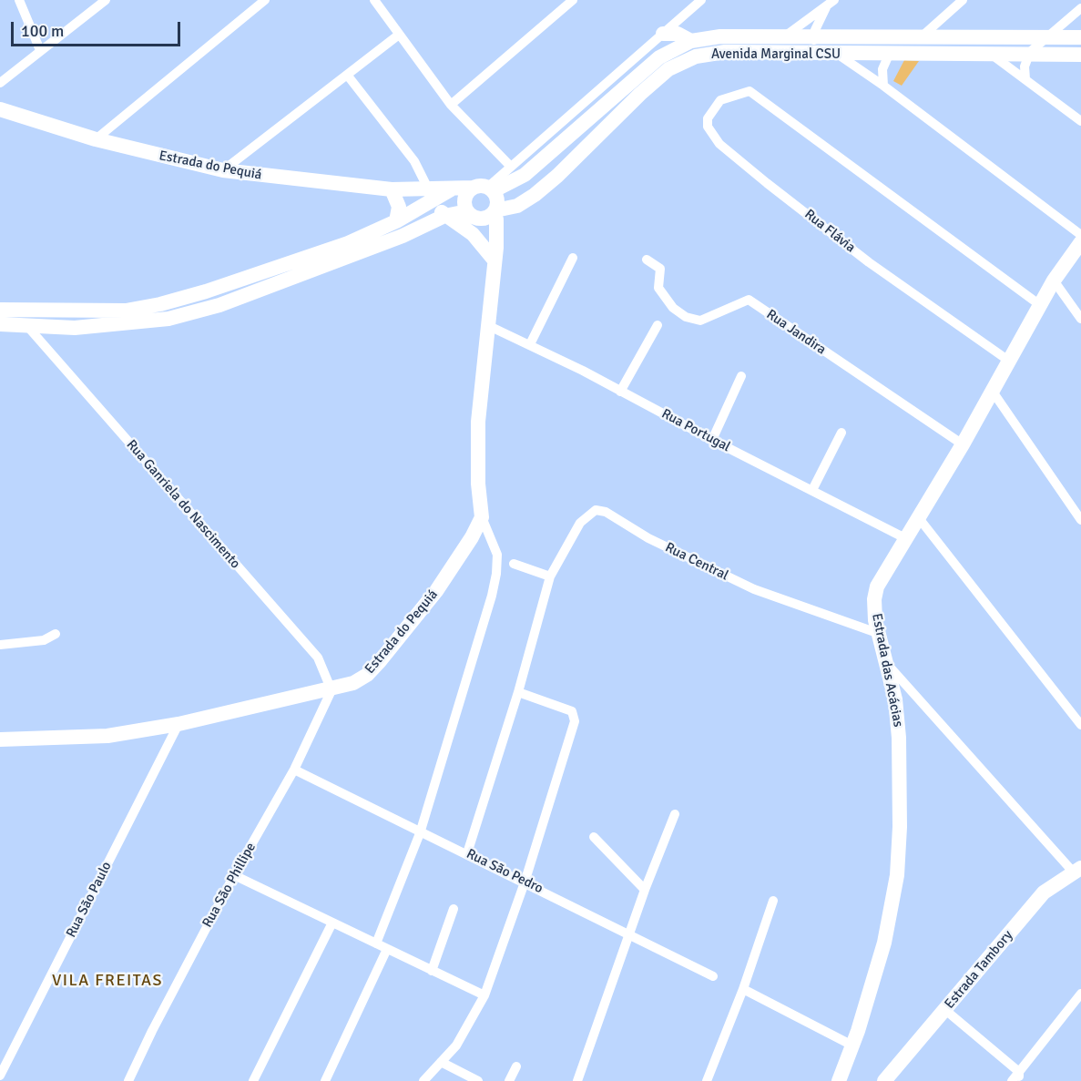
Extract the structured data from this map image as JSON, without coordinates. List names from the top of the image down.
{
  "streets": {
    "main road": [
      "Avenida Marginal CSU",
      "Estrada do Pequiá",
      "Estrada das Acácias",
      "Estrada Tambory"
    ],
    "street": [
      "Rua Flávia",
      "Rua Jandira",
      "Rua Portugal",
      "Rua Ganriela do Nascimento",
      "Rua Central",
      "Rua São Pedro",
      "Rua São Phillipe",
      "Rua São Paulo"
    ]
  },
  "crossings": [
    ["Estrada do Pequiá", "Rua Ganriela do Nascimento"],
    ["Estrada do Pequiá", "Rua São Phillipe"],
    ["Estrada do Pequiá", "Rua São Paulo"],
    ["Rua Flávia", "Estrada das Acácias"],
    ["Rua Jandira", "Estrada das Acácias"],
    ["Rua Portugal", "Estrada das Acácias"],
    ["Rua Ganriela do Nascimento", "Rua São Phillipe"],
    ["Rua Central", "Estrada das Acácias"],
    ["Rua São Pedro", "Rua São Phillipe"]
  ],
  "districts": ["VILA FREITAS"],
  "scale_bar": "100 m"
}
